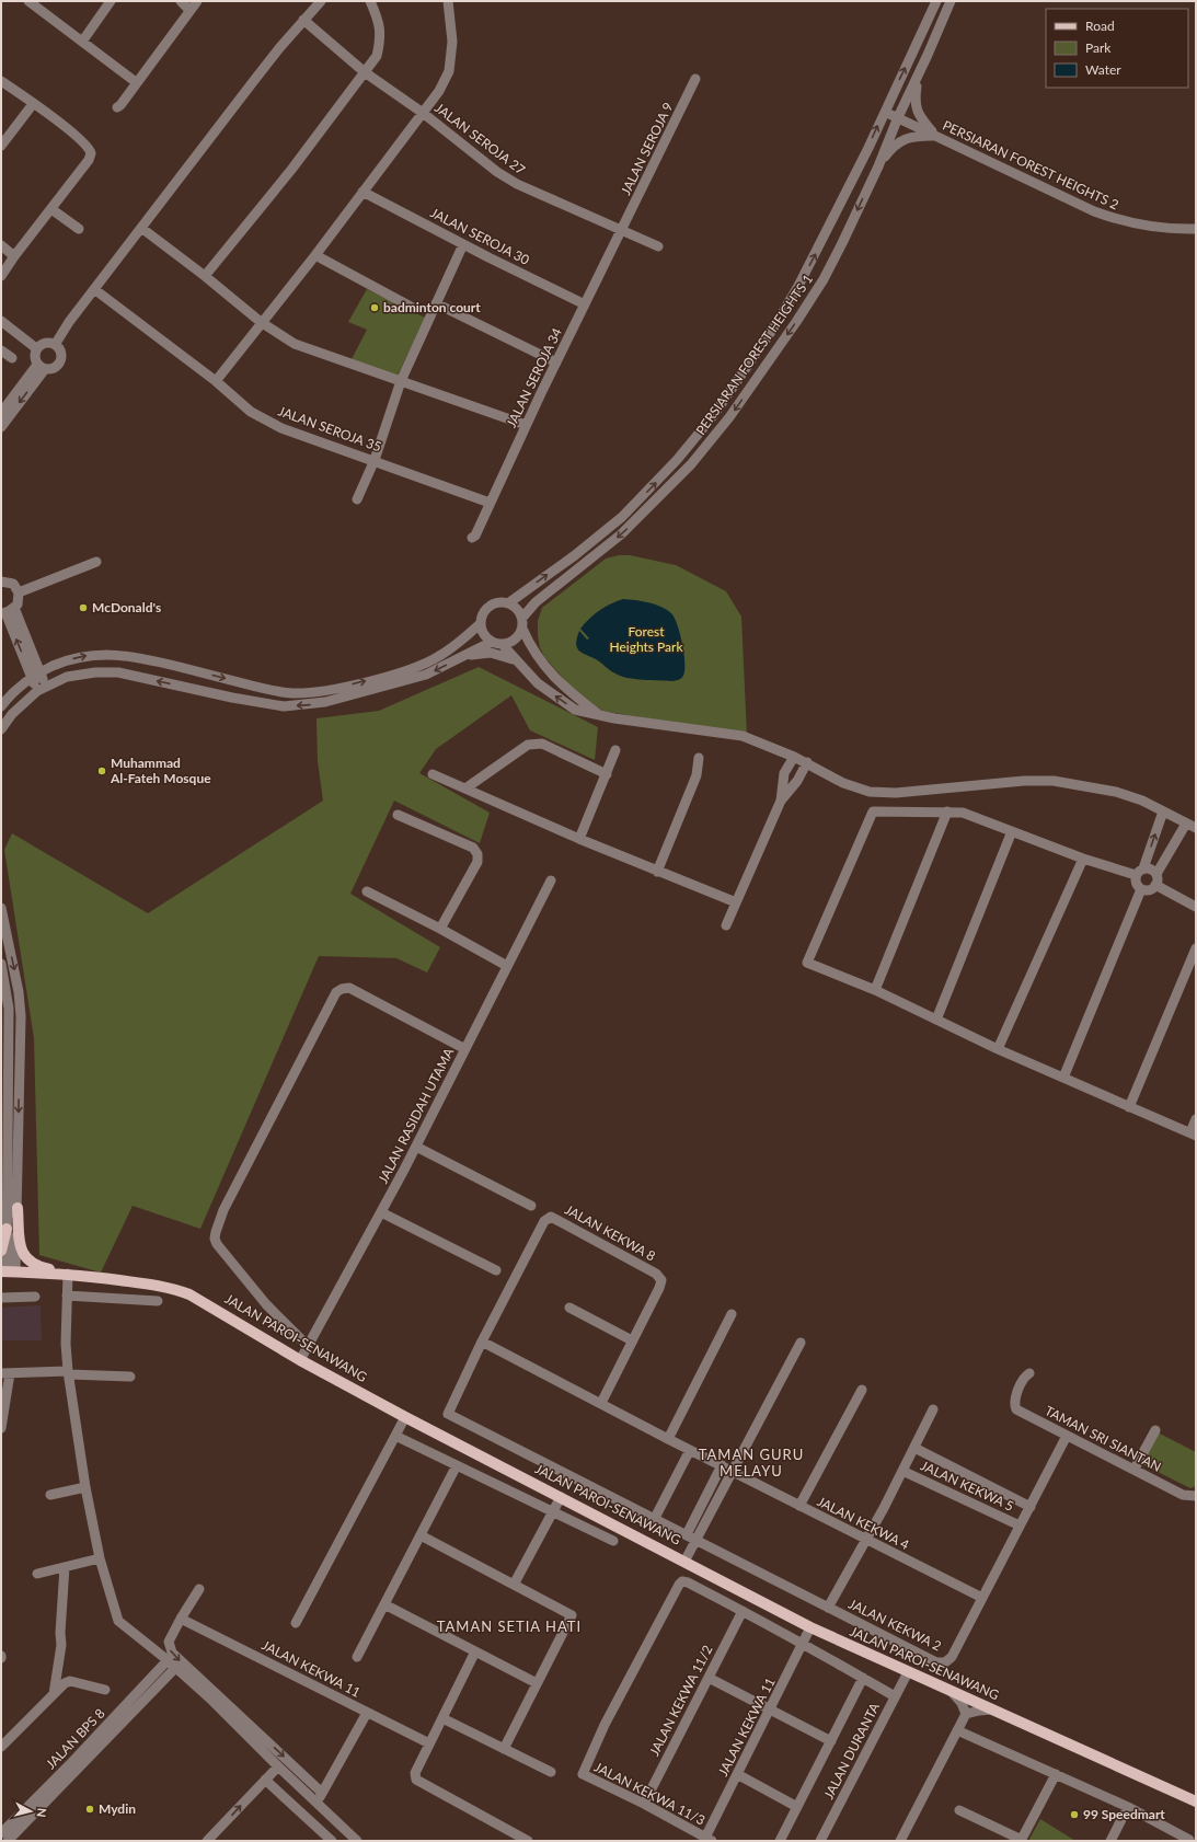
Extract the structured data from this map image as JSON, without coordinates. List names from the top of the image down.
{
  "streets": {
    "main road": ["JALAN PAROI-SENAWANG"],
    "street": [
      "JALAN SEROJA 27",
      "JALAN SEROJA 9",
      "PERSIARAN FOREST HEIGHTS 2",
      "JALAN SEROJA 30",
      "PERSIARAN FOREST HEIGHTS 1",
      "JALAN SEROJA 34",
      "JALAN SEROJA 35",
      "JALAN RASIDAH UTAMA",
      "JALAN KEKWA 8",
      "TAMAN SRI SIANTAN",
      "JALAN KEKWA 5",
      "JALAN KEKWA 4",
      "JALAN KEKWA 2",
      "JALAN KEKWA 11",
      "JALAN KEKWA 11/2",
      "JALAN BPS 8",
      "JALAN DURANTA",
      "JALAN KEKWA 11/3"
    ]
  },
  "crossings": [
    ["JALAN SEROJA 27", "JALAN SEROJA 9"],
    ["JALAN SEROJA 27", "JALAN SEROJA 34"],
    ["JALAN SEROJA 9", "JALAN SEROJA 34"],
    ["PERSIARAN FOREST HEIGHTS 2", "PERSIARAN FOREST HEIGHTS 1"],
    ["JALAN SEROJA 30", "JALAN SEROJA 34"],
    ["JALAN SEROJA 34", "JALAN SEROJA 35"],
    ["JALAN RASIDAH UTAMA", "JALAN PAROI-SENAWANG"],
    ["JALAN KEKWA 8", "JALAN KEKWA 4"],
    ["JALAN KEKWA 8", "JALAN KEKWA 2"],
    ["JALAN PAROI-SENAWANG", "JALAN KEKWA 11"],
    ["JALAN PAROI-SENAWANG", "JALAN DURANTA"],
    ["TAMAN SRI SIANTAN", "JALAN KEKWA 2"],
    ["JALAN KEKWA 5", "JALAN KEKWA 2"],
    ["JALAN KEKWA 4", "JALAN KEKWA 2"],
    ["JALAN KEKWA 11", "JALAN KEKWA 11/3"],
    ["JALAN KEKWA 11/2", "JALAN KEKWA 11/3"]
  ],
  "districts": ["TAMAN GURU MELAYU", "TAMAN SETIA HATI"],
  "parks": ["Forest Heights Park"],
  "places": [
    "badminton court",
    "McDonald's",
    "Muhammad Al-Fateh Mosque",
    "Mydin",
    "99 Speedmart"
  ],
  "legend": ["Road", "Park", "Water"],
  "north": "right"
}
